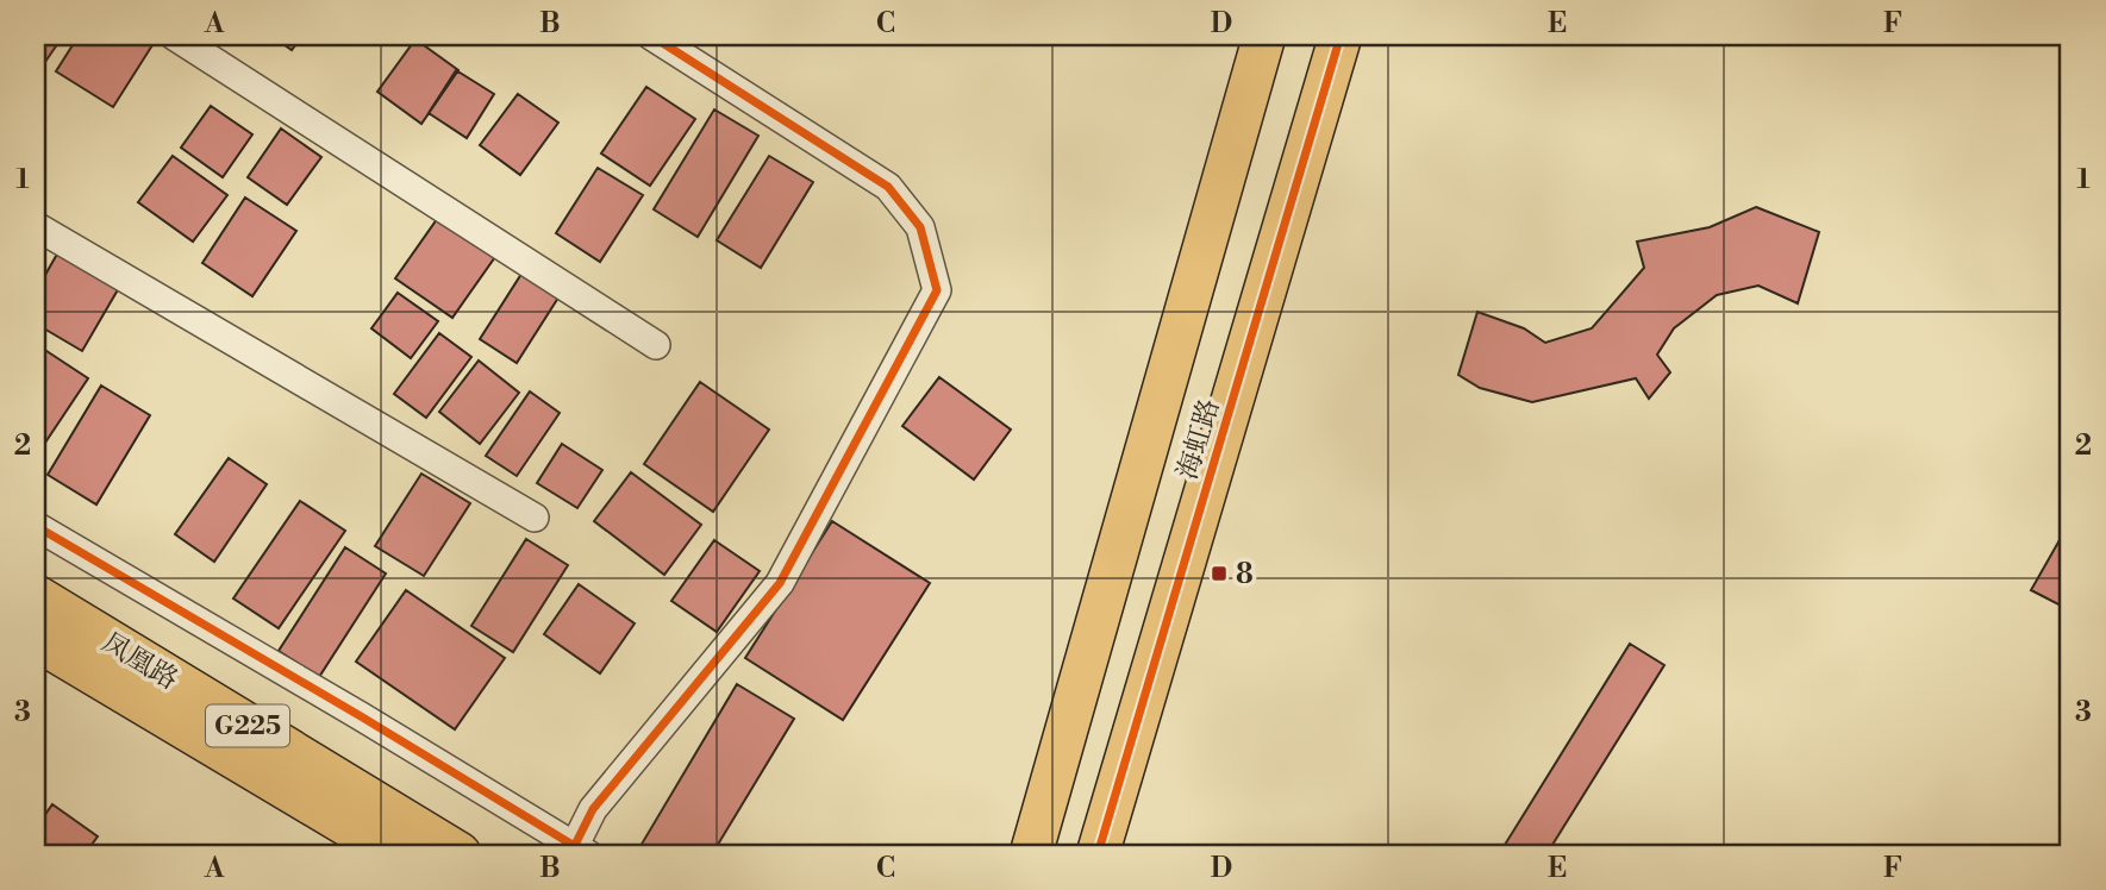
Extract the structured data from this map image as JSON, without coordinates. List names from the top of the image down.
{
  "streets": {
    "highway": ["凤凰路", "G225"],
    "main road": ["海虹路"]
  },
  "places": {
    "transit": ["8"]
  },
  "grid": {
    "columns": [
      "A",
      "B",
      "C",
      "D",
      "E",
      "F"
    ],
    "rows": ["1", "2", "3"]
  }
}
